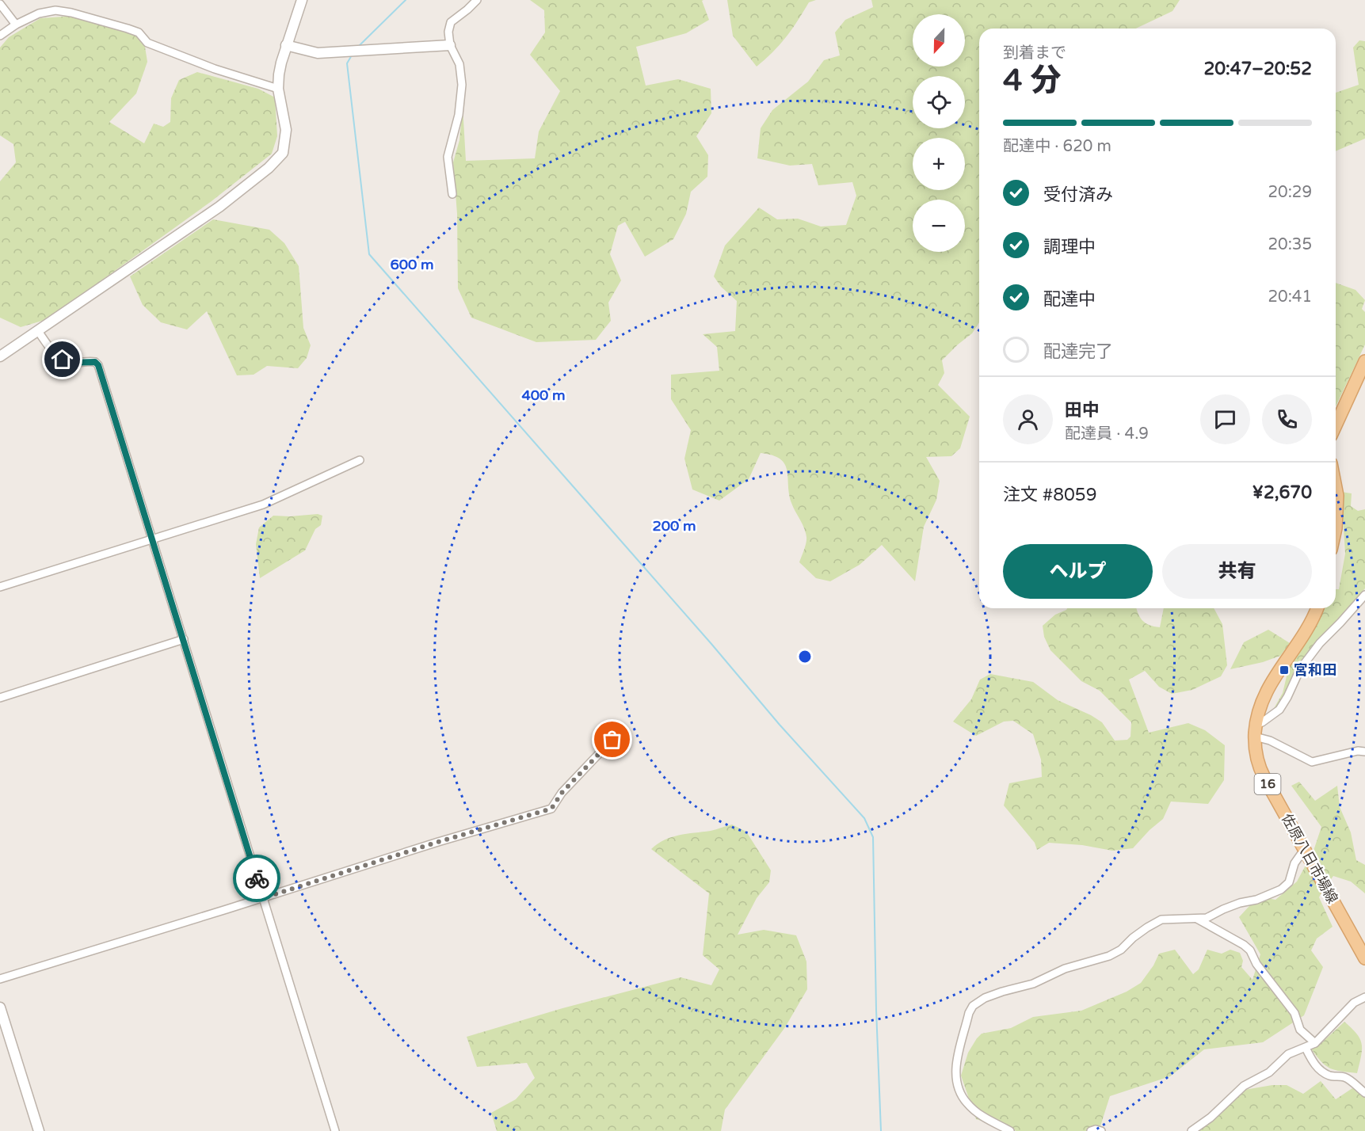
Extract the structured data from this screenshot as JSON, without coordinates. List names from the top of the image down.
{
  "streets": {
    "main road": ["16", "佐原八日市場線"]
  },
  "places": {
    "transit": ["宮和田"]
  },
  "north": "bottom",
  "page": {
    "map_buttons": ["+", "−"],
    "heading": ["4 分", "到着まで", "20:47–20:52"],
    "panel": [
      "田中",
      "配達員 · 4.9",
      "注文 #8059",
      "¥2,670"
    ],
    "bar": "配達中 · 620 m",
    "list": [
      ["受付済み", "20:29"],
      ["調理中", "20:35"],
      ["配達中", "20:41"],
      "配達完了"
    ],
    "buttons": ["ヘルプ", "共有"]
  },
  "rings": ["600 m", "400 m", "200 m"]
}
